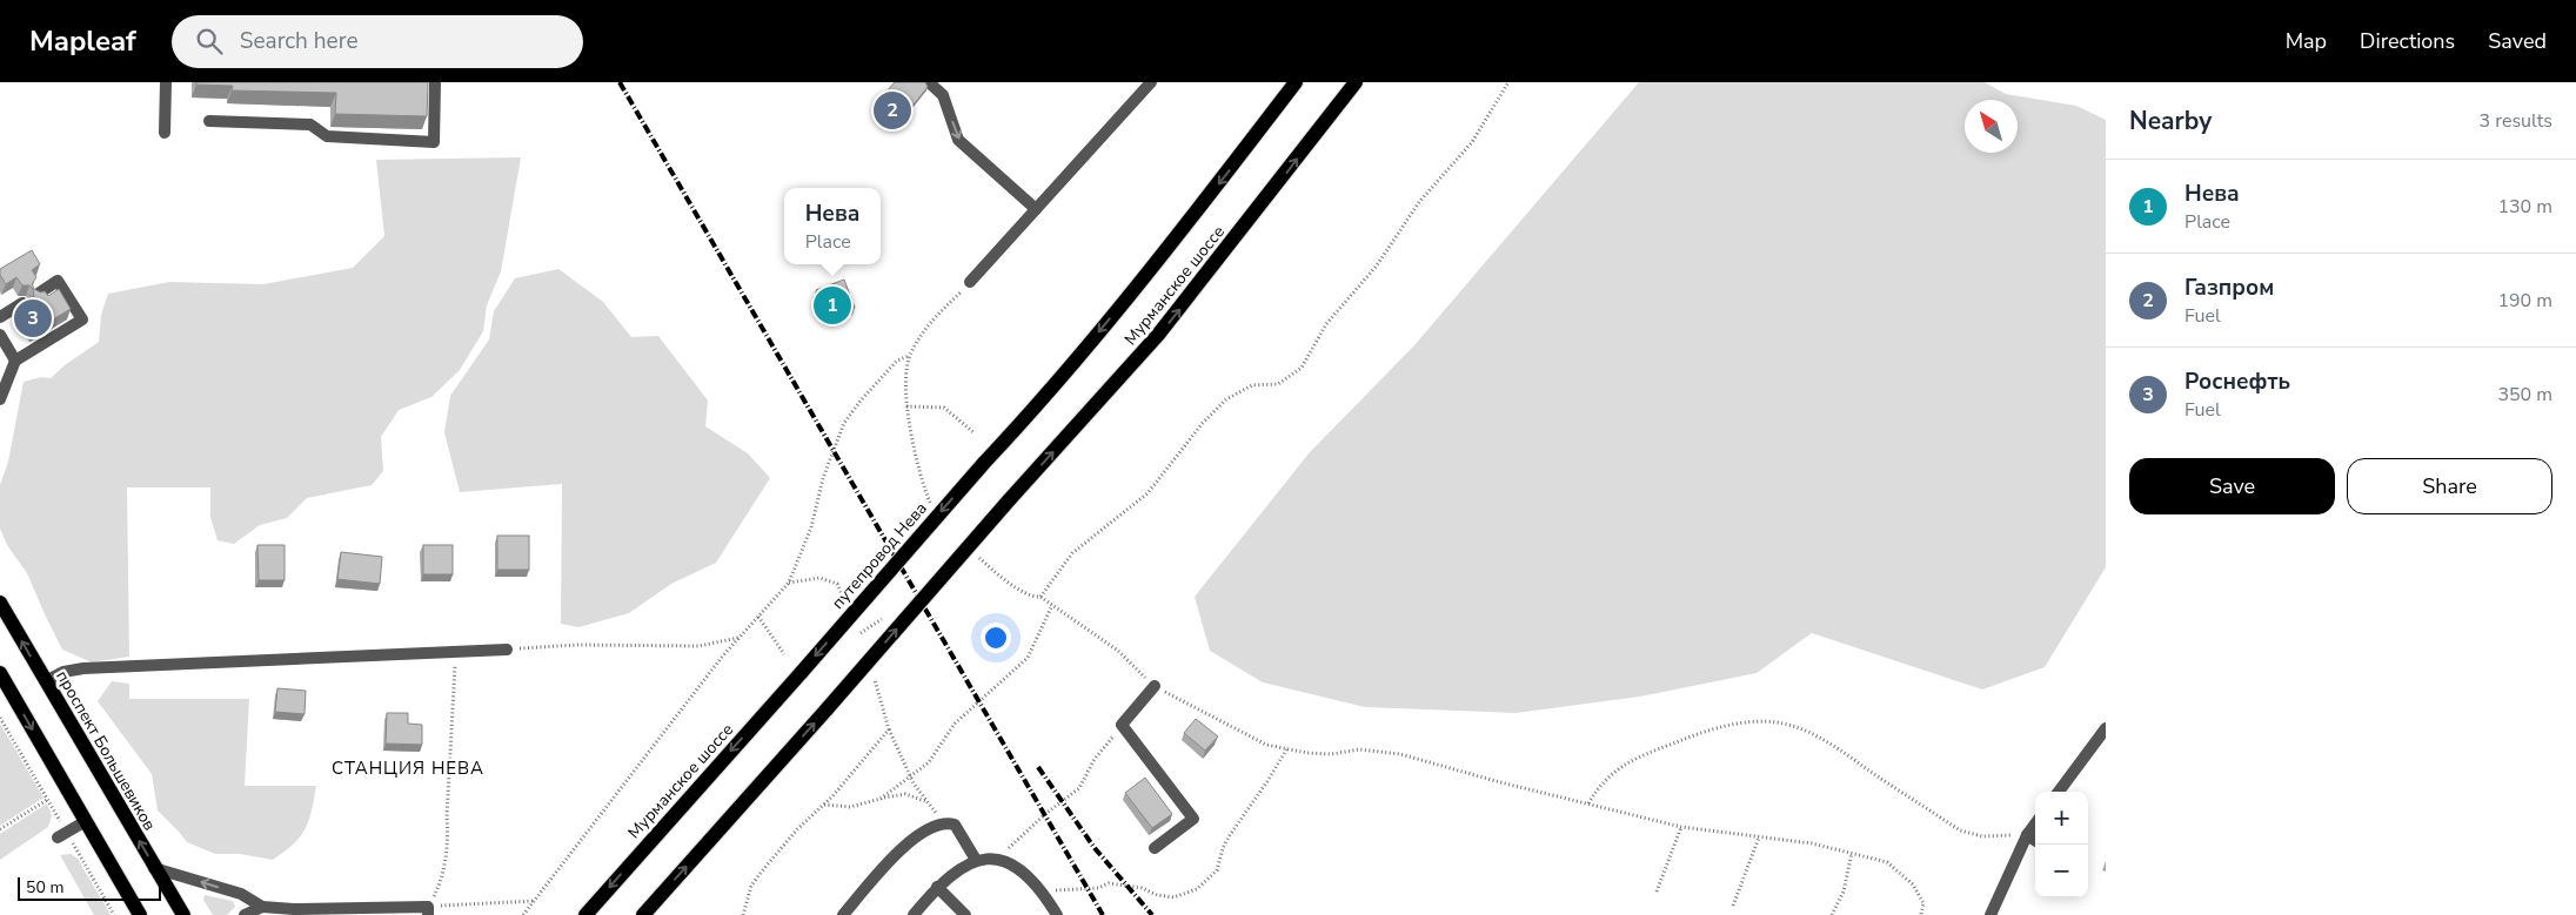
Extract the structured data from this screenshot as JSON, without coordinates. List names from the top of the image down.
{
  "streets": {
    "main road": ["Мурманское шоссе", "путепровод Нева", "проспект Большевиков"]
  },
  "crossings": [
    ["Мурманское шоссе", "путепровод Нева"]
  ],
  "one_way": ["путепровод Нева"],
  "districts": ["СТАНЦИЯ НЕВА"],
  "scale_bar": "50 m",
  "north": "top left",
  "page": {
    "header": "Mapleaf",
    "search": "Search here",
    "nav": ["Map", "Directions", "Saved"],
    "heading": ["Nearby", "3 results"],
    "pins": ["2", "1", "3"],
    "list": [
      {
        "mark": "1",
        "name": "Нева",
        "note": "Place",
        "value": "130 m"
      },
      {
        "mark": "2",
        "name": "Газпром",
        "note": "Fuel",
        "value": "190 m"
      },
      {
        "mark": "3",
        "name": "Роснефть",
        "note": "Fuel",
        "value": "350 m"
      }
    ],
    "popup": ["Нева", "Place"],
    "buttons": ["Save", "Share"],
    "map_buttons": ["+", "−"],
    "scale": "50 m"
  }
}
